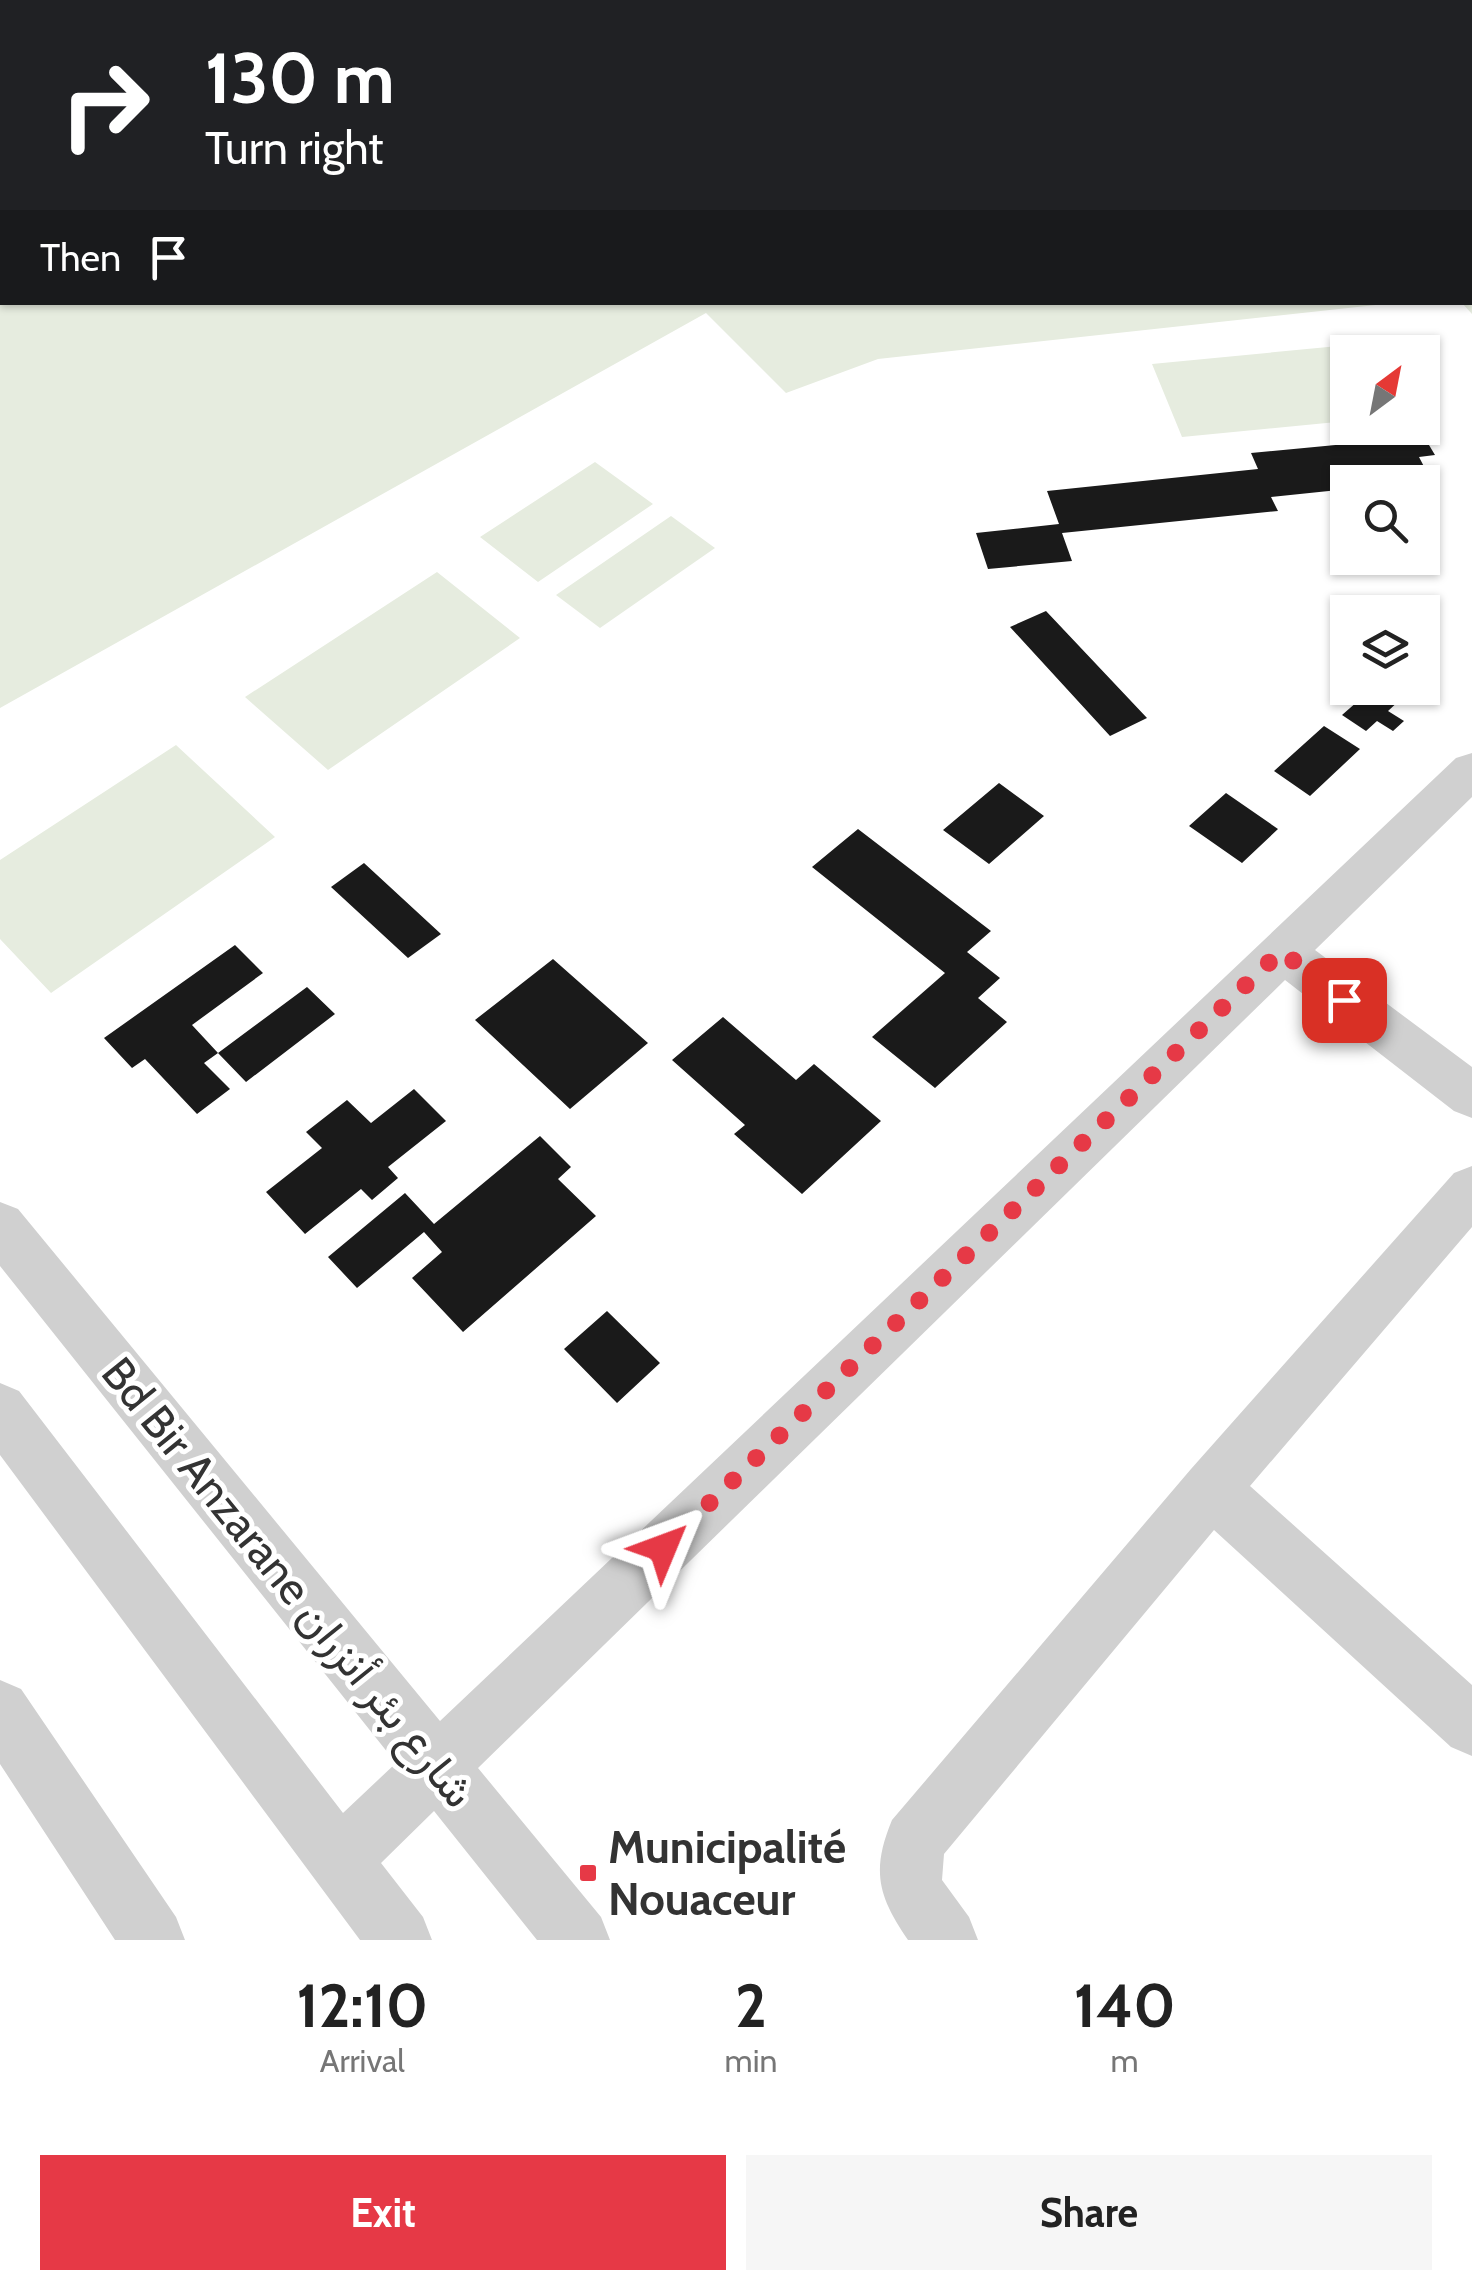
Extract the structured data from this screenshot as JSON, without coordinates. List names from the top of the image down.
{
  "streets": {
    "street": ["Bd Bir Anzarane شارع بئر أنزران"]
  },
  "places": {
    "transit": ["Municipalité Nouaceur"]
  },
  "north": "top right",
  "page": {
    "turn": ["130 m", "Turn right"],
    "then": "Then",
    "eta": [
      "12:10",
      "Arrival",
      "2",
      "min",
      "140",
      "m"
    ],
    "buttons": ["Exit", "Share"]
  }
}
